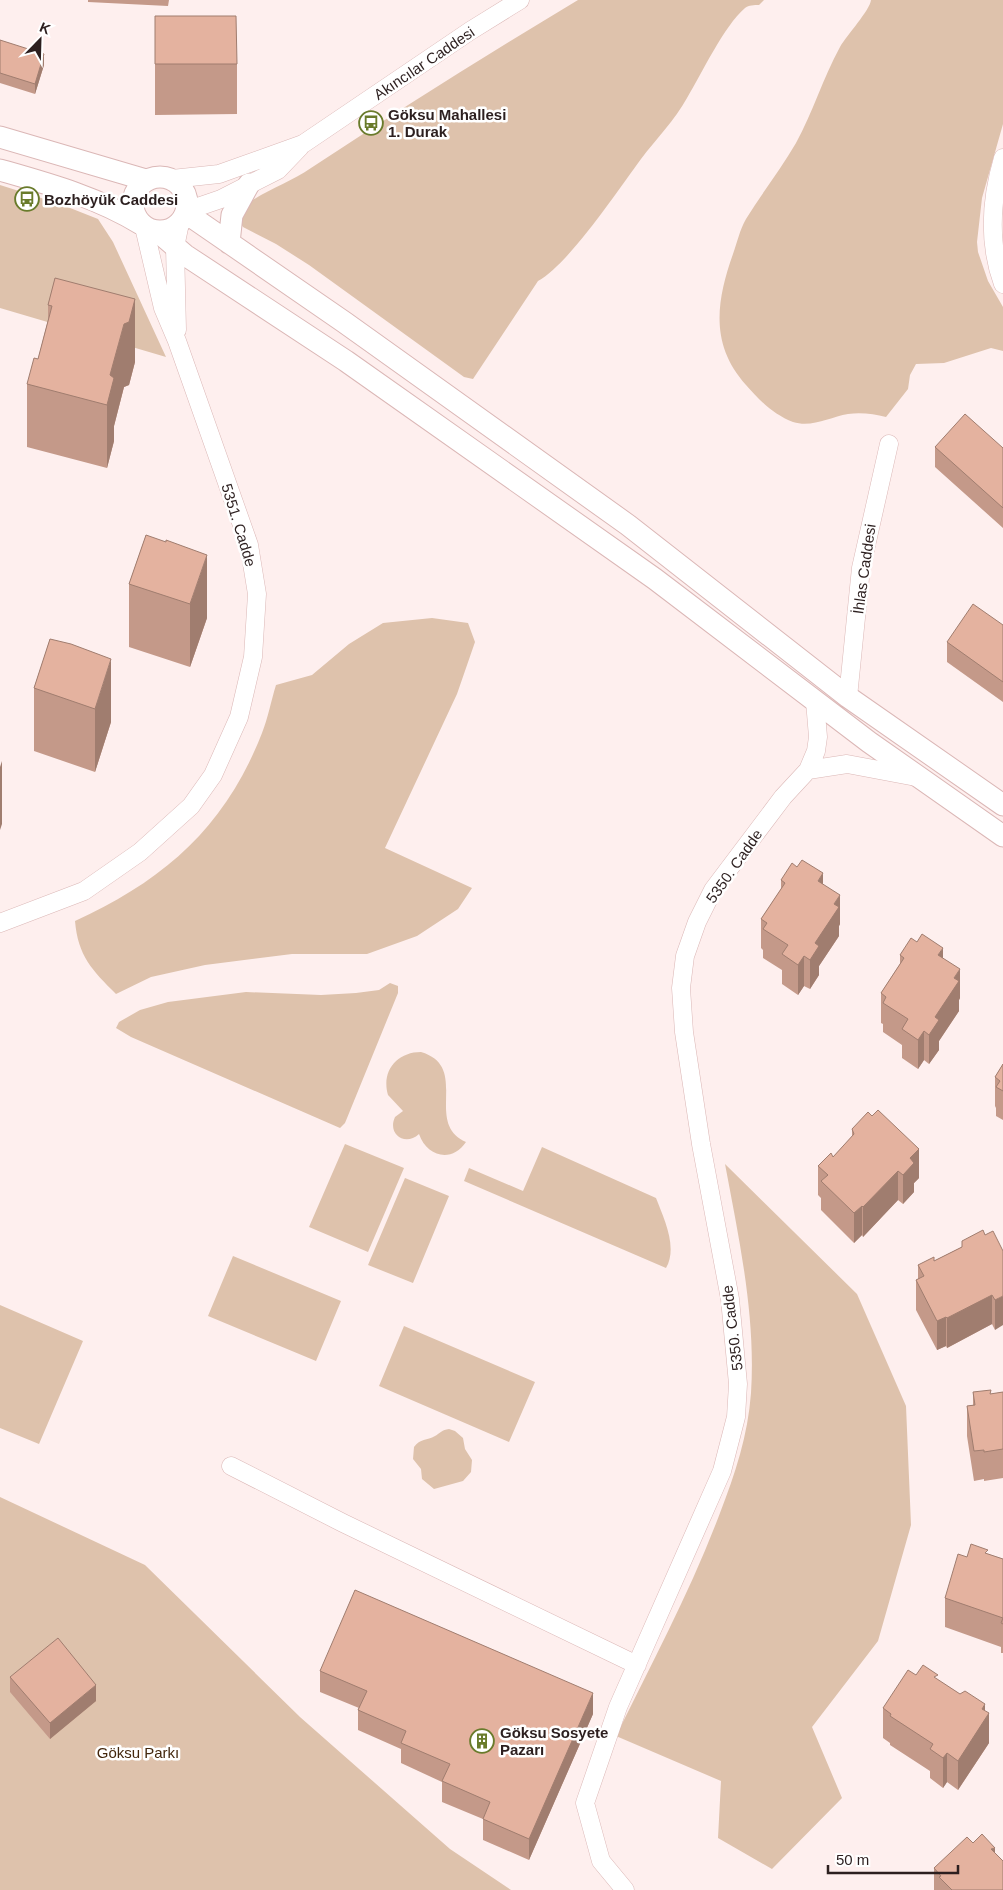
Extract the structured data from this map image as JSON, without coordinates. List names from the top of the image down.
{
  "streets": {
    "street": [
      "Akıncılar Caddesi",
      "5351. Cadde",
      "İhlas Caddesi",
      "5350. Cadde"
    ]
  },
  "crossings": [
    ["Akıncılar Caddesi", "5351. Cadde"]
  ],
  "parks": ["Göksu Parkı"],
  "places": {
    "bus stop": ["Göksu Mahallesi 1. Durak", "Bozhöyük Caddesi"],
    "building": ["Göksu Sosyete Pazarı"]
  },
  "scale_bar": "50 m",
  "north": "top right"
}
